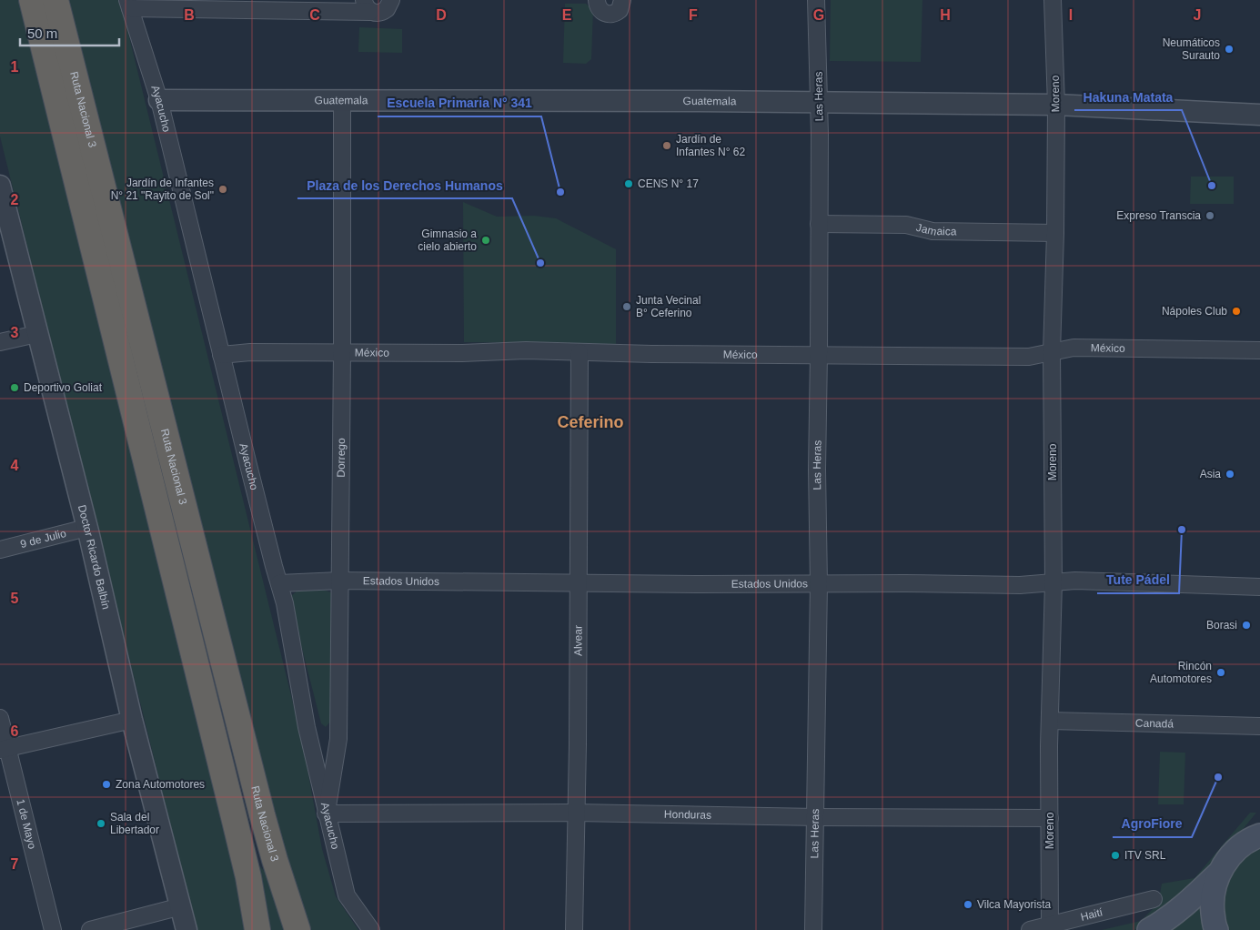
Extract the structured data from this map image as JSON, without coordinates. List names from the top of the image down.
{
  "streets": {
    "highway": ["Ruta Nacional 3"],
    "street": [
      "Moreno",
      "Las Heras",
      "Guatemala",
      "Ayacucho",
      "Jamaica",
      "México",
      "Dorrego",
      "9 de Julio",
      "Doctor Ricardo Balbín",
      "Estados Unidos",
      "Alvear",
      "Canadá",
      "Honduras",
      "1 de Mayo",
      "Haití"
    ]
  },
  "crossings": [
    ["Moreno", "Guatemala"],
    ["Moreno", "Jamaica"],
    ["Moreno", "México"],
    ["Moreno", "Estados Unidos"],
    ["Moreno", "Canadá"],
    ["Moreno", "Honduras"],
    ["Moreno", "Haití"],
    ["Las Heras", "Guatemala"],
    ["Las Heras", "Jamaica"],
    ["Las Heras", "México"],
    ["Las Heras", "Estados Unidos"],
    ["Las Heras", "Honduras"],
    ["Guatemala", "Ayacucho"],
    ["Guatemala", "Dorrego"],
    ["Ayacucho", "México"],
    ["Ayacucho", "Dorrego"],
    ["Ayacucho", "Estados Unidos"],
    ["Ayacucho", "Honduras"],
    ["México", "Dorrego"],
    ["México", "Alvear"],
    ["Dorrego", "Estados Unidos"],
    ["Dorrego", "Honduras"],
    ["9 de Julio", "Doctor Ricardo Balbín"],
    ["Estados Unidos", "Alvear"],
    ["Alvear", "Honduras"]
  ],
  "districts": ["Ceferino"],
  "places": [
    "Neumáticos Surauto",
    "Jardín de Infantes N° 62",
    "CENS N° 17",
    "Hakuna Matata",
    "Jardín de Infantes N° 21 \"Rayito de Sol\"",
    "Escuela Primaria N° 341",
    "Expreso Transcia",
    "Gimnasio a cielo abierto",
    "Plaza de los Derechos Humanos",
    "Junta Vecinal B° Ceferino",
    "Nápoles Club",
    "Deportivo Goliat",
    "Asia",
    "Tute Pádel",
    "Borasi",
    "Rincón Automotores",
    "AgroFiore",
    "Zona Automotores",
    "Sala del Libertador",
    "ITV SRL",
    "Vilca Mayorista"
  ],
  "scale_bar": "50 m",
  "grid": {
    "columns": [
      "B",
      "C",
      "D",
      "E",
      "F",
      "G",
      "H",
      "I",
      "J"
    ],
    "rows": [
      "1",
      "2",
      "3",
      "4",
      "5",
      "6",
      "7"
    ]
  }
}
